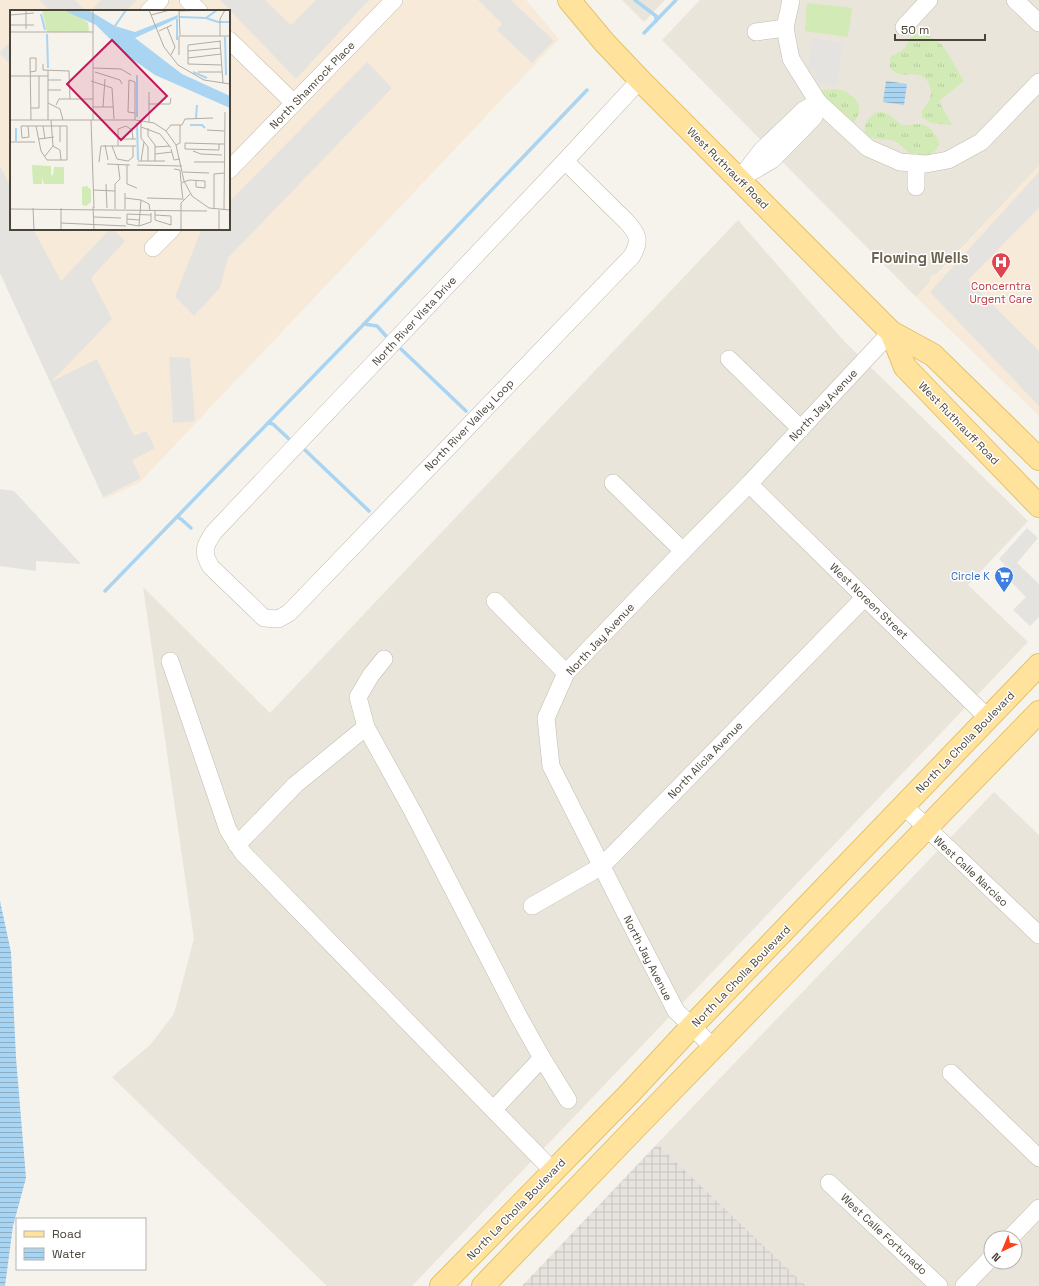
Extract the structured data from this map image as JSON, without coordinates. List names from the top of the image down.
{
  "streets": {
    "main road": ["West Ruthrauff Road", "North La Cholla Boulevard"],
    "street": [
      "North Shamrock Place",
      "North River Vista Drive",
      "North Jay Avenue",
      "North River Valley Loop",
      "West Noreen Street",
      "North Alicia Avenue",
      "West Calle Narciso",
      "West Calle Fortunado"
    ]
  },
  "crossings": [
    ["West Ruthrauff Road", "North River Vista Drive"],
    ["West Ruthrauff Road", "North Jay Avenue"],
    ["North River Vista Drive", "North River Valley Loop"],
    ["North Jay Avenue", "West Noreen Street"],
    ["North Jay Avenue", "North La Cholla Boulevard"],
    ["North Jay Avenue", "North Alicia Avenue"],
    ["West Noreen Street", "North La Cholla Boulevard"],
    ["West Noreen Street", "North Alicia Avenue"],
    ["North La Cholla Boulevard", "West Calle Narciso"]
  ],
  "districts": ["Flowing Wells"],
  "places": {
    "hospital": ["Concerntra Urgent Care"],
    "supermarket": ["Circle K"]
  },
  "legend": ["Road", "Water"],
  "scale_bar": "50 m",
  "north": "bottom left"
}
